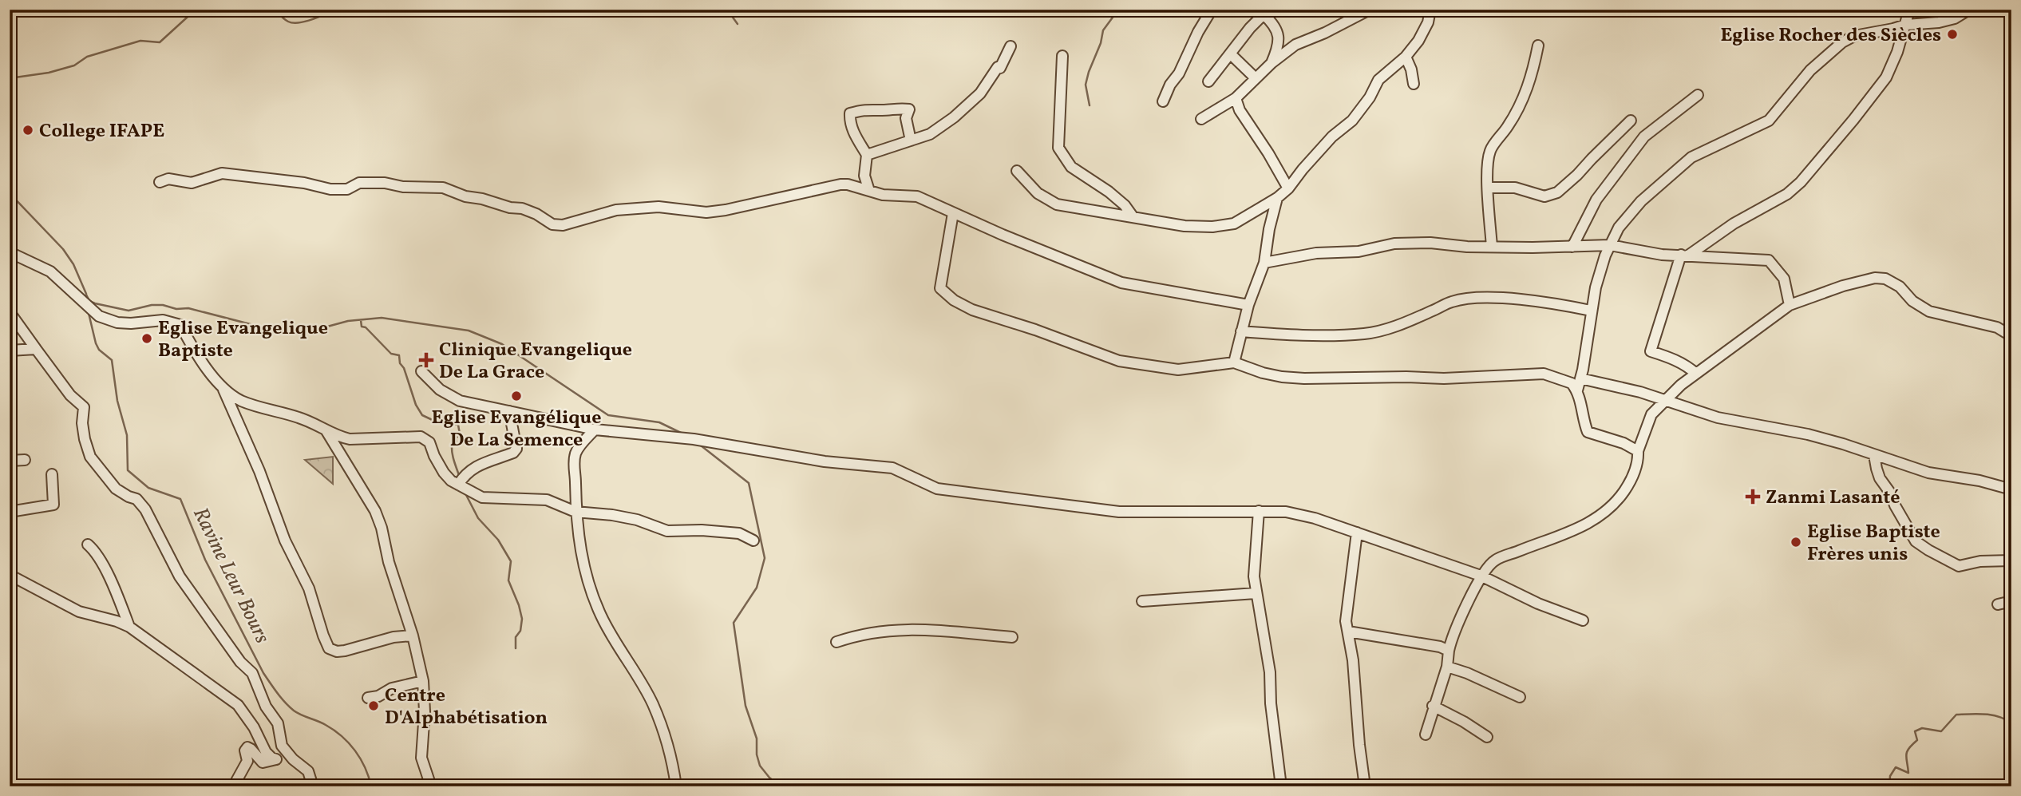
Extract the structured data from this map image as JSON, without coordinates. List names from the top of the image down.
{
  "water": ["Ravine Leur Bours"],
  "places": {
    "other": [
      "Eglise Rocher des Siècles",
      "College IFAPE",
      "Eglise Evangelique Baptiste",
      "Eglise Evangélique De La Semence",
      "Eglise Baptiste Frères unis",
      "Centre D'Alphabétisation"
    ],
    "health": ["Clinique Evangelique De La Grace", "Zanmi Lasanté"]
  }
}
